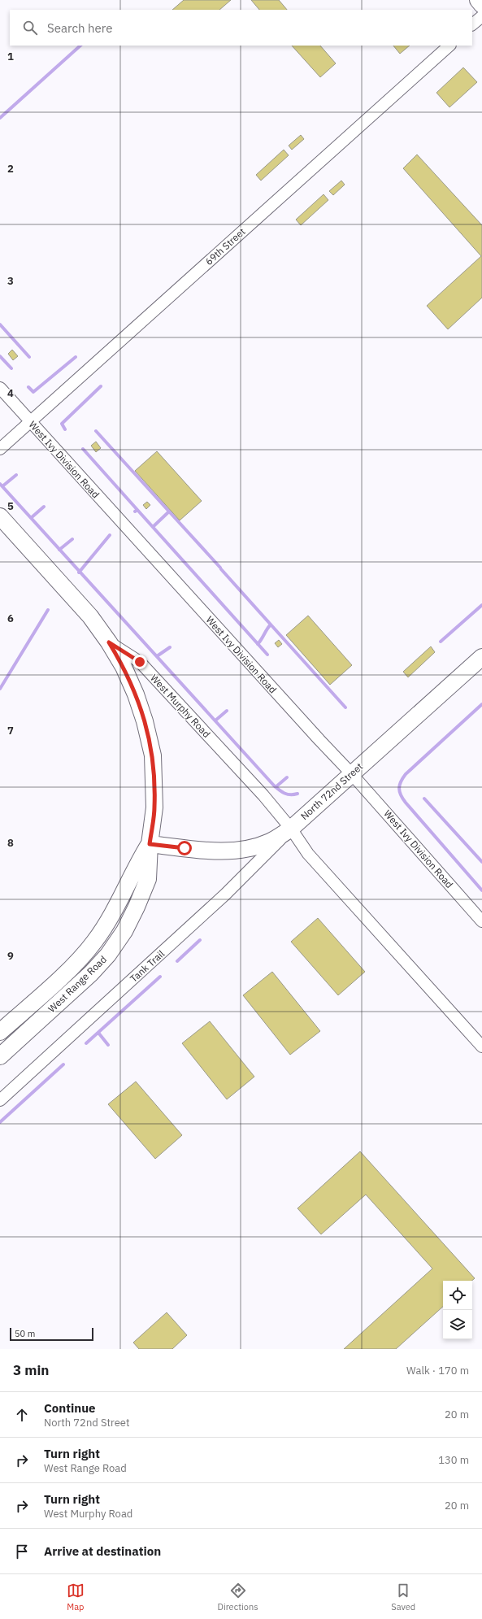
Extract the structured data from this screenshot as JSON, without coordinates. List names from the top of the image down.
{
  "streets": {
    "street": [
      "69th Street",
      "West Ivy Division Road",
      "West Murphy Road",
      "North 72nd Street",
      "Tank Trail",
      "West Range Road"
    ]
  },
  "crossings": [
    ["69th Street", "West Ivy Division Road"],
    ["West Ivy Division Road", "North 72nd Street"],
    ["West Murphy Road", "North 72nd Street"],
    ["West Murphy Road", "Tank Trail"],
    ["West Murphy Road", "West Range Road"],
    ["North 72nd Street", "Tank Trail"],
    ["North 72nd Street", "West Range Road"]
  ],
  "scale_bar": "50 m",
  "page": {
    "search": "Search here",
    "scale": "50 m",
    "heading": ["3 min", "Walk · 170 m"],
    "list": [
      ["Continue", "North 72nd Street", "20 m"],
      ["Turn right", "West Range Road", "130 m"],
      ["Turn right", "West Murphy Road", "20 m"],
      "Arrive at destination"
    ],
    "nav": ["Map", "Directions", "Saved"]
  },
  "grid": {
    "rows": [
      "1",
      "2",
      "3",
      "4",
      "5",
      "6",
      "7",
      "8",
      "9"
    ]
  }
}
